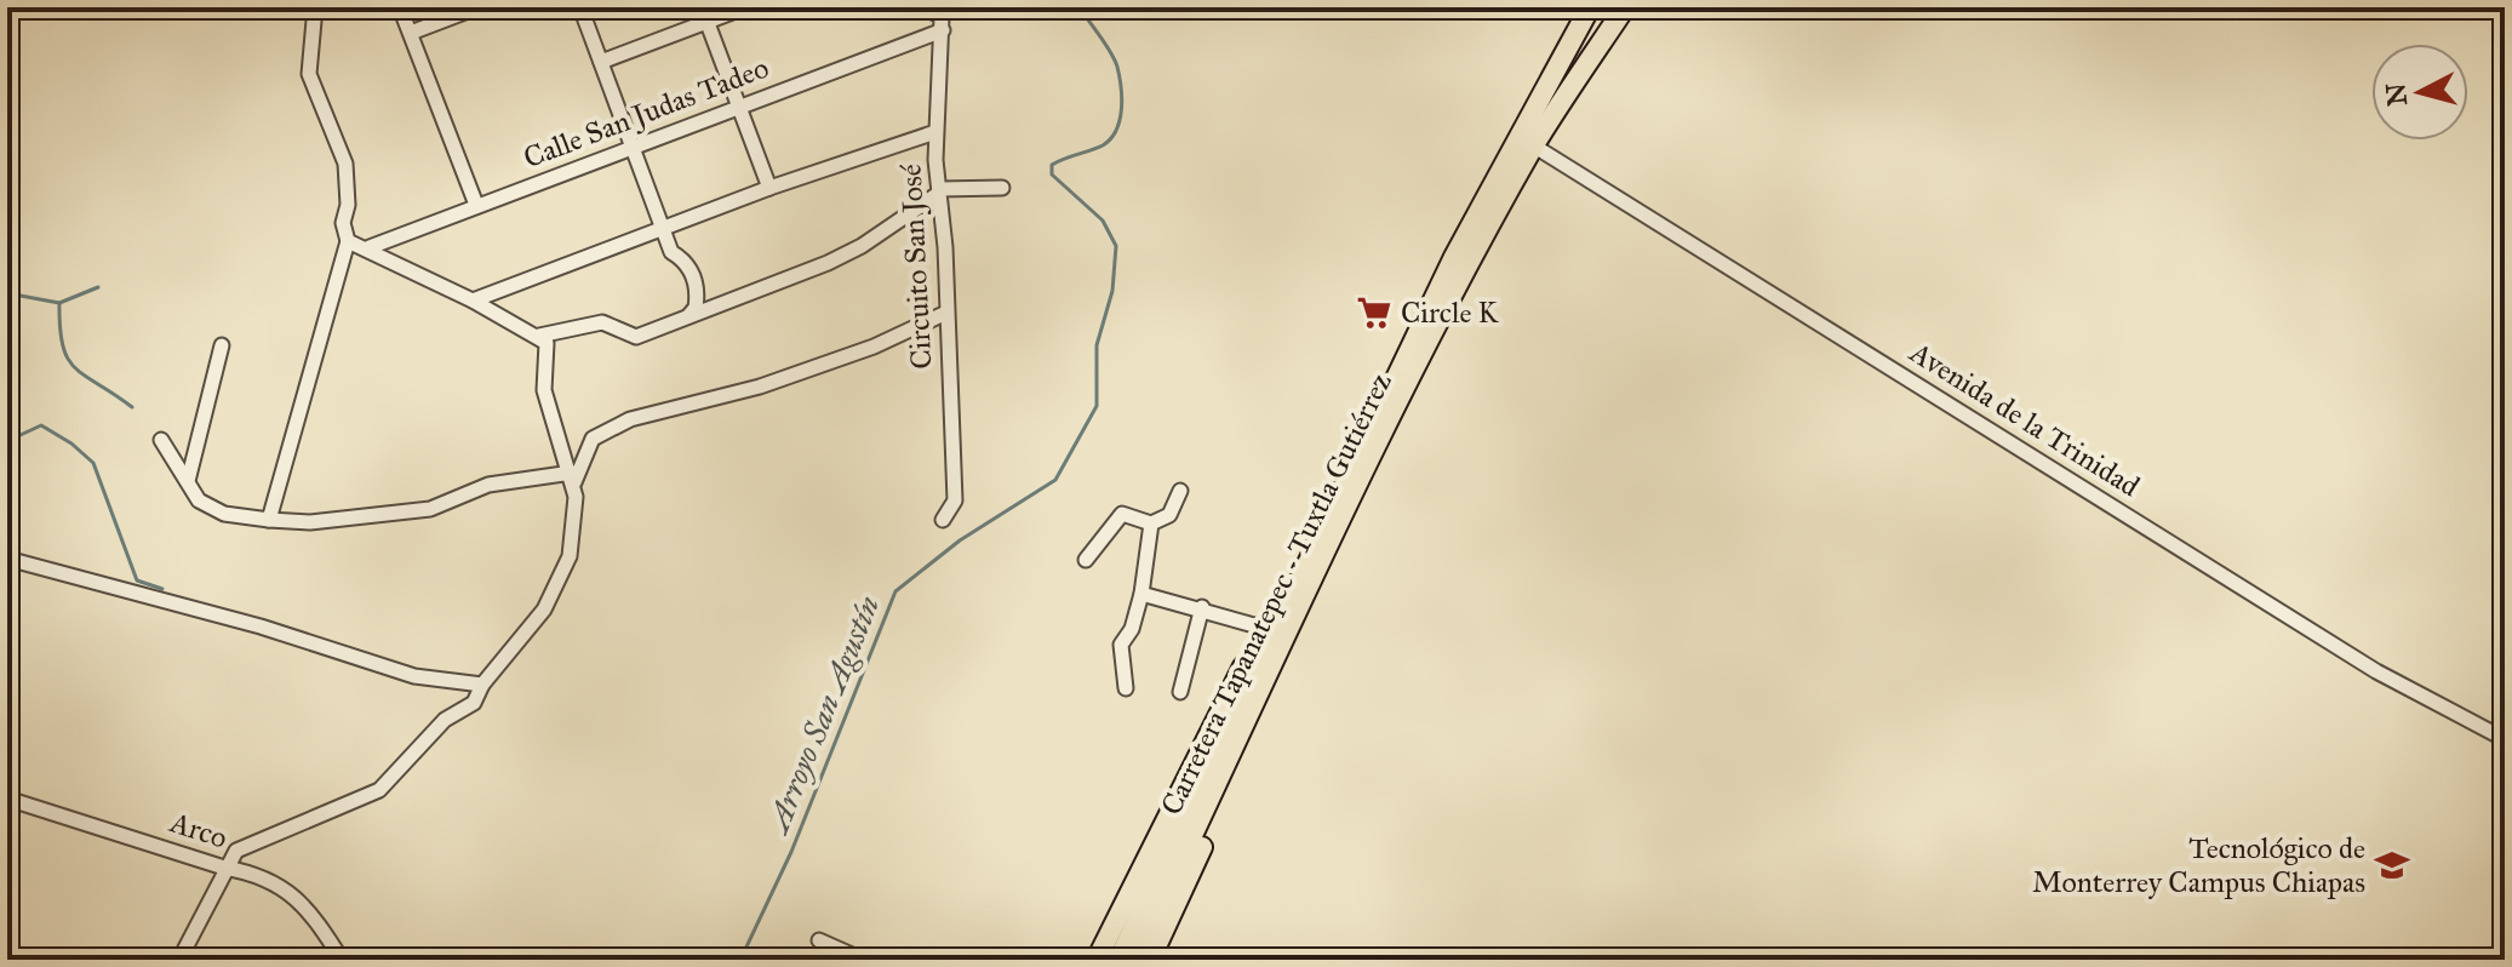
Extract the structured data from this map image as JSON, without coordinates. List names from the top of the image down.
{
  "streets": {
    "highway": ["Carretera Tapanatepec - Tuxtla Gutiérrez"],
    "street": [
      "Calle San Judas Tadeo",
      "Circuito San José",
      "Avenida de la Trinidad",
      "Arco"
    ]
  },
  "crossings": [
    ["Calle San Judas Tadeo", "Circuito San José"],
    ["Avenida de la Trinidad", "Carretera Tapanatepec - Tuxtla Gutiérrez"]
  ],
  "water": ["Arroyo San Agustín"],
  "places": {
    "supermarket": ["Circle K"],
    "school or university": ["Tecnológico de Monterrey Campus Chiapas"]
  },
  "north": "left"
}
